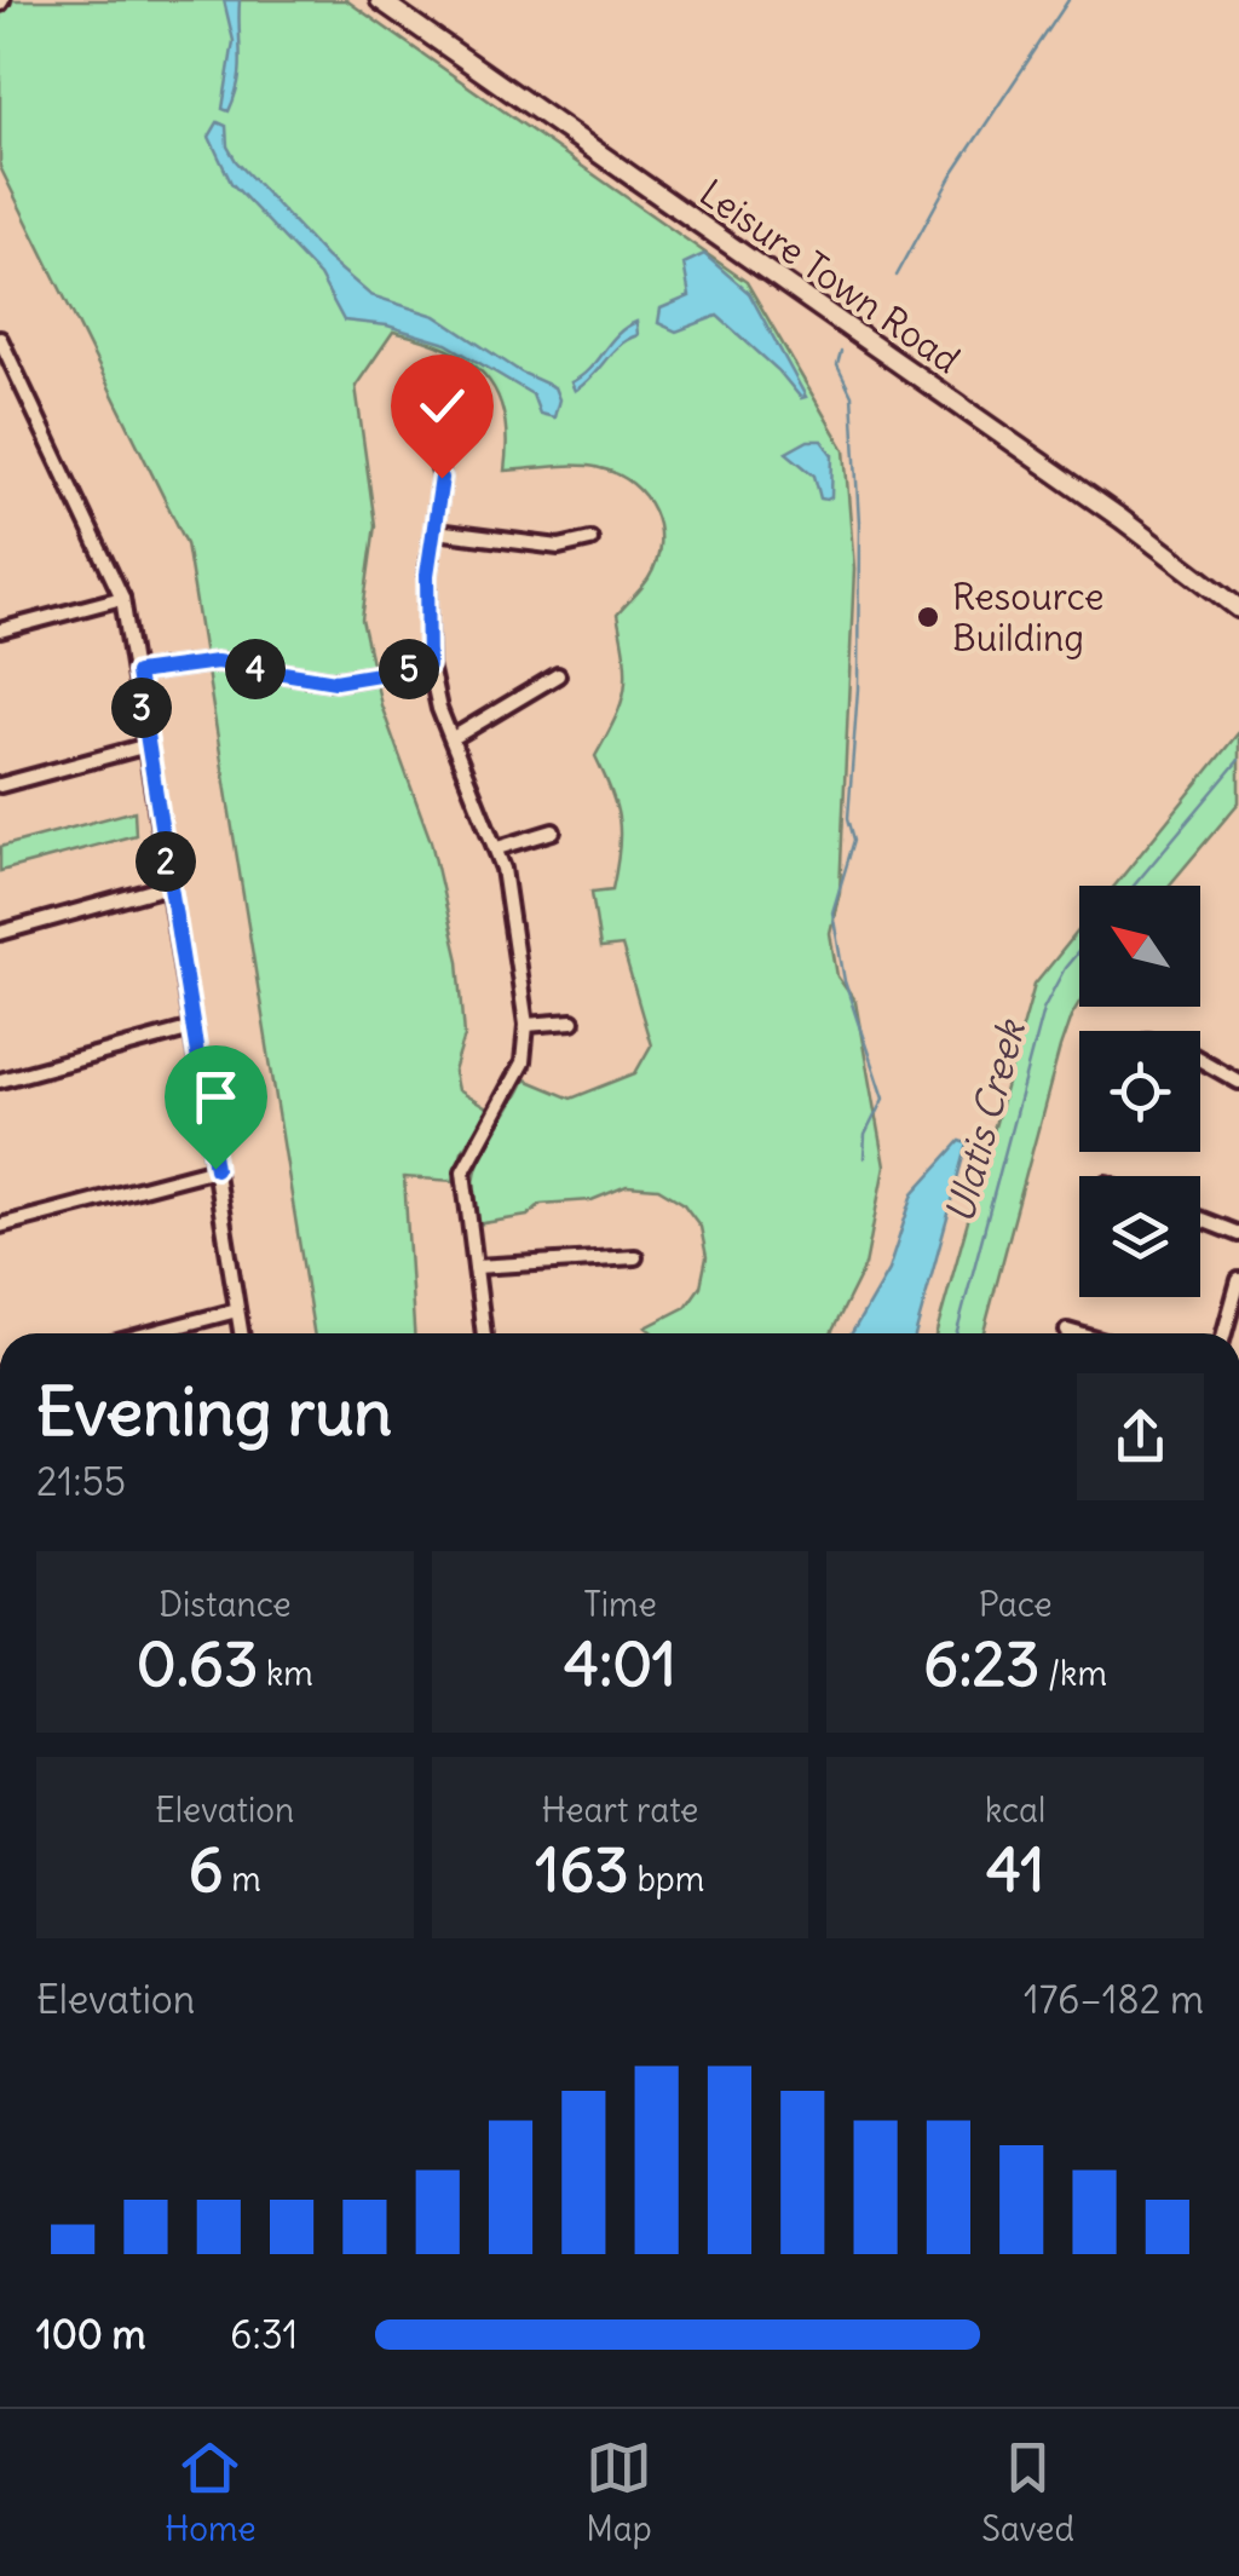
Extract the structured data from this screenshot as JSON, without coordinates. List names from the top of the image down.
{
  "streets": {
    "main road": ["Leisure Town Road"]
  },
  "water": ["Ulatis Creek"],
  "places": ["Resource Building"],
  "north": "top left",
  "page": {
    "pins": [
      "4",
      "5",
      "3",
      "2"
    ],
    "heading": ["Evening run", "21:55"],
    "stats": [
      ["Distance", "0.63 km"],
      ["Time", "4:01"],
      ["Pace", "6:23 /km"],
      ["Elevation", "6 m"],
      ["Heart rate", "163 bpm"],
      ["kcal", "41"]
    ],
    "chart": ["Elevation", "176–182 m"],
    "list": [
      {
        "name": "100 m",
        "note": "6:31"
      }
    ],
    "tabs": ["Home", "Map", "Saved"]
  }
}
